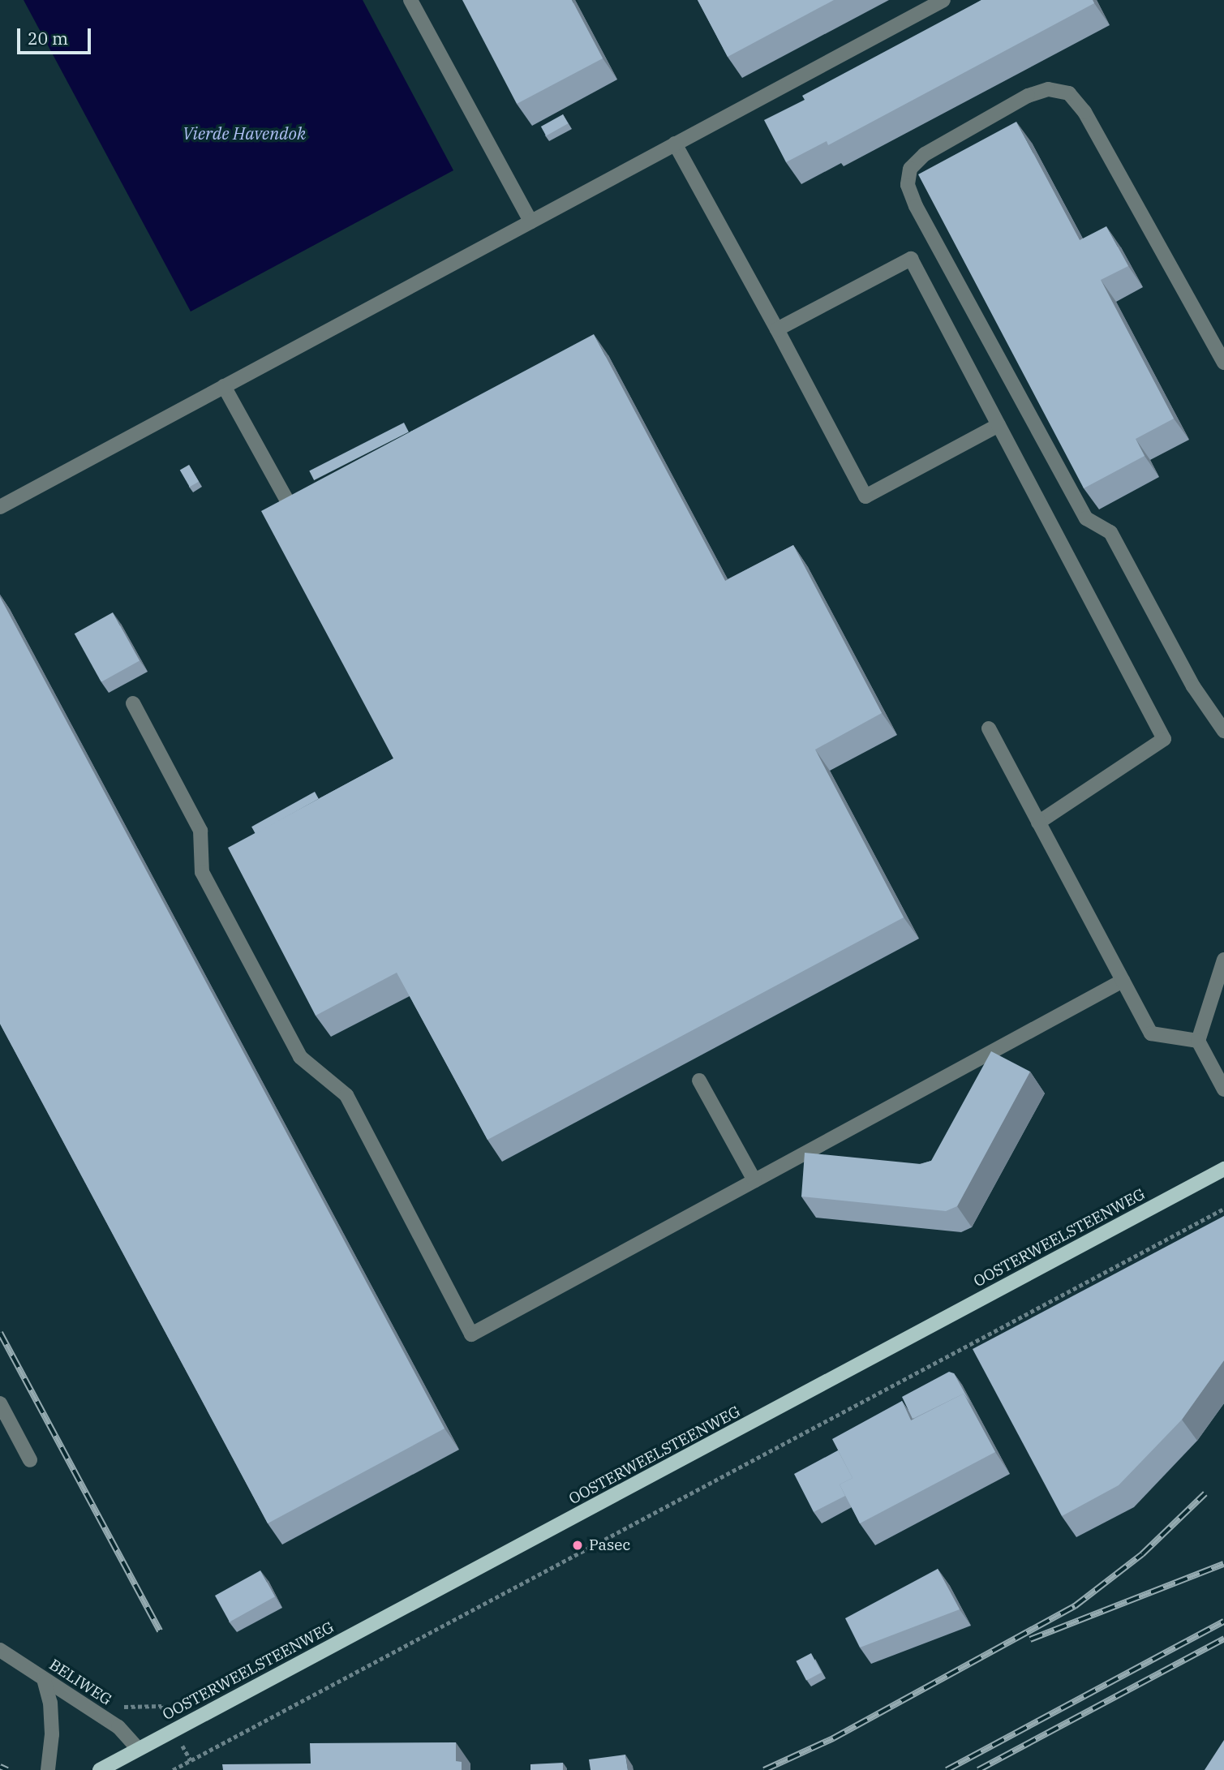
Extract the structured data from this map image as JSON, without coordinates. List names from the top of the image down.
{
  "streets": {
    "main road": ["OOSTERWEELSTEENWEG"],
    "street": ["BELIWEG"]
  },
  "crossings": [
    ["OOSTERWEELSTEENWEG", "BELIWEG"]
  ],
  "water": ["Vierde Havendok"],
  "places": ["Pasec"],
  "scale_bar": "20 m"
}
